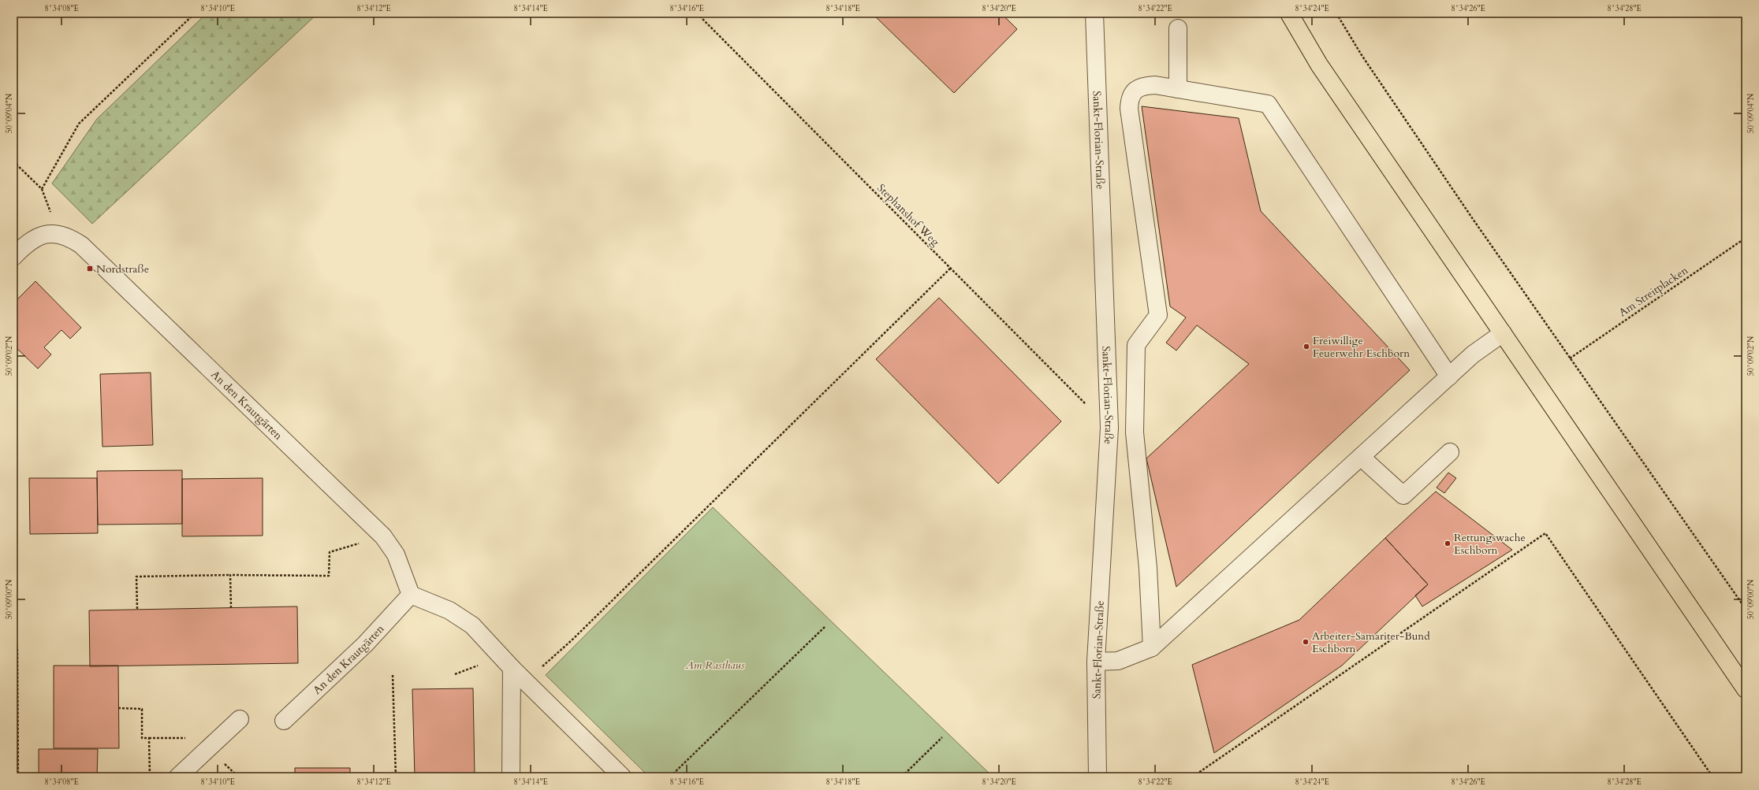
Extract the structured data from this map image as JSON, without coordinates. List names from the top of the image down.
{
  "streets": {
    "street": ["Sankt-Florian-Straße", "An den Krautgärten"],
    "path": ["Stephanshof Weg", "Am Streitplacken"]
  },
  "crossings": [
    ["Sankt-Florian-Straße", "Stephanshof Weg"]
  ],
  "parks": ["Am Rasthaus"],
  "places": {
    "transit": ["Nordstraße"],
    "other": ["Freiwillige Feuerwehr Eschborn", "Rettungswache Eschborn", "Arbeiter-Samariter-Bund Eschborn"]
  },
  "coordinates": [
    "8°34'08\"E",
    "8°34'10\"E",
    "8°34'12\"E",
    "8°34'14\"E",
    "8°34'16\"E",
    "8°34'18\"E",
    "8°34'20\"E",
    "8°34'22\"E",
    "8°34'24\"E",
    "8°34'26\"E",
    "8°34'28\"E",
    "50°09'04\"N",
    "50°09'02\"N",
    "50°09'00\"N"
  ]
}
